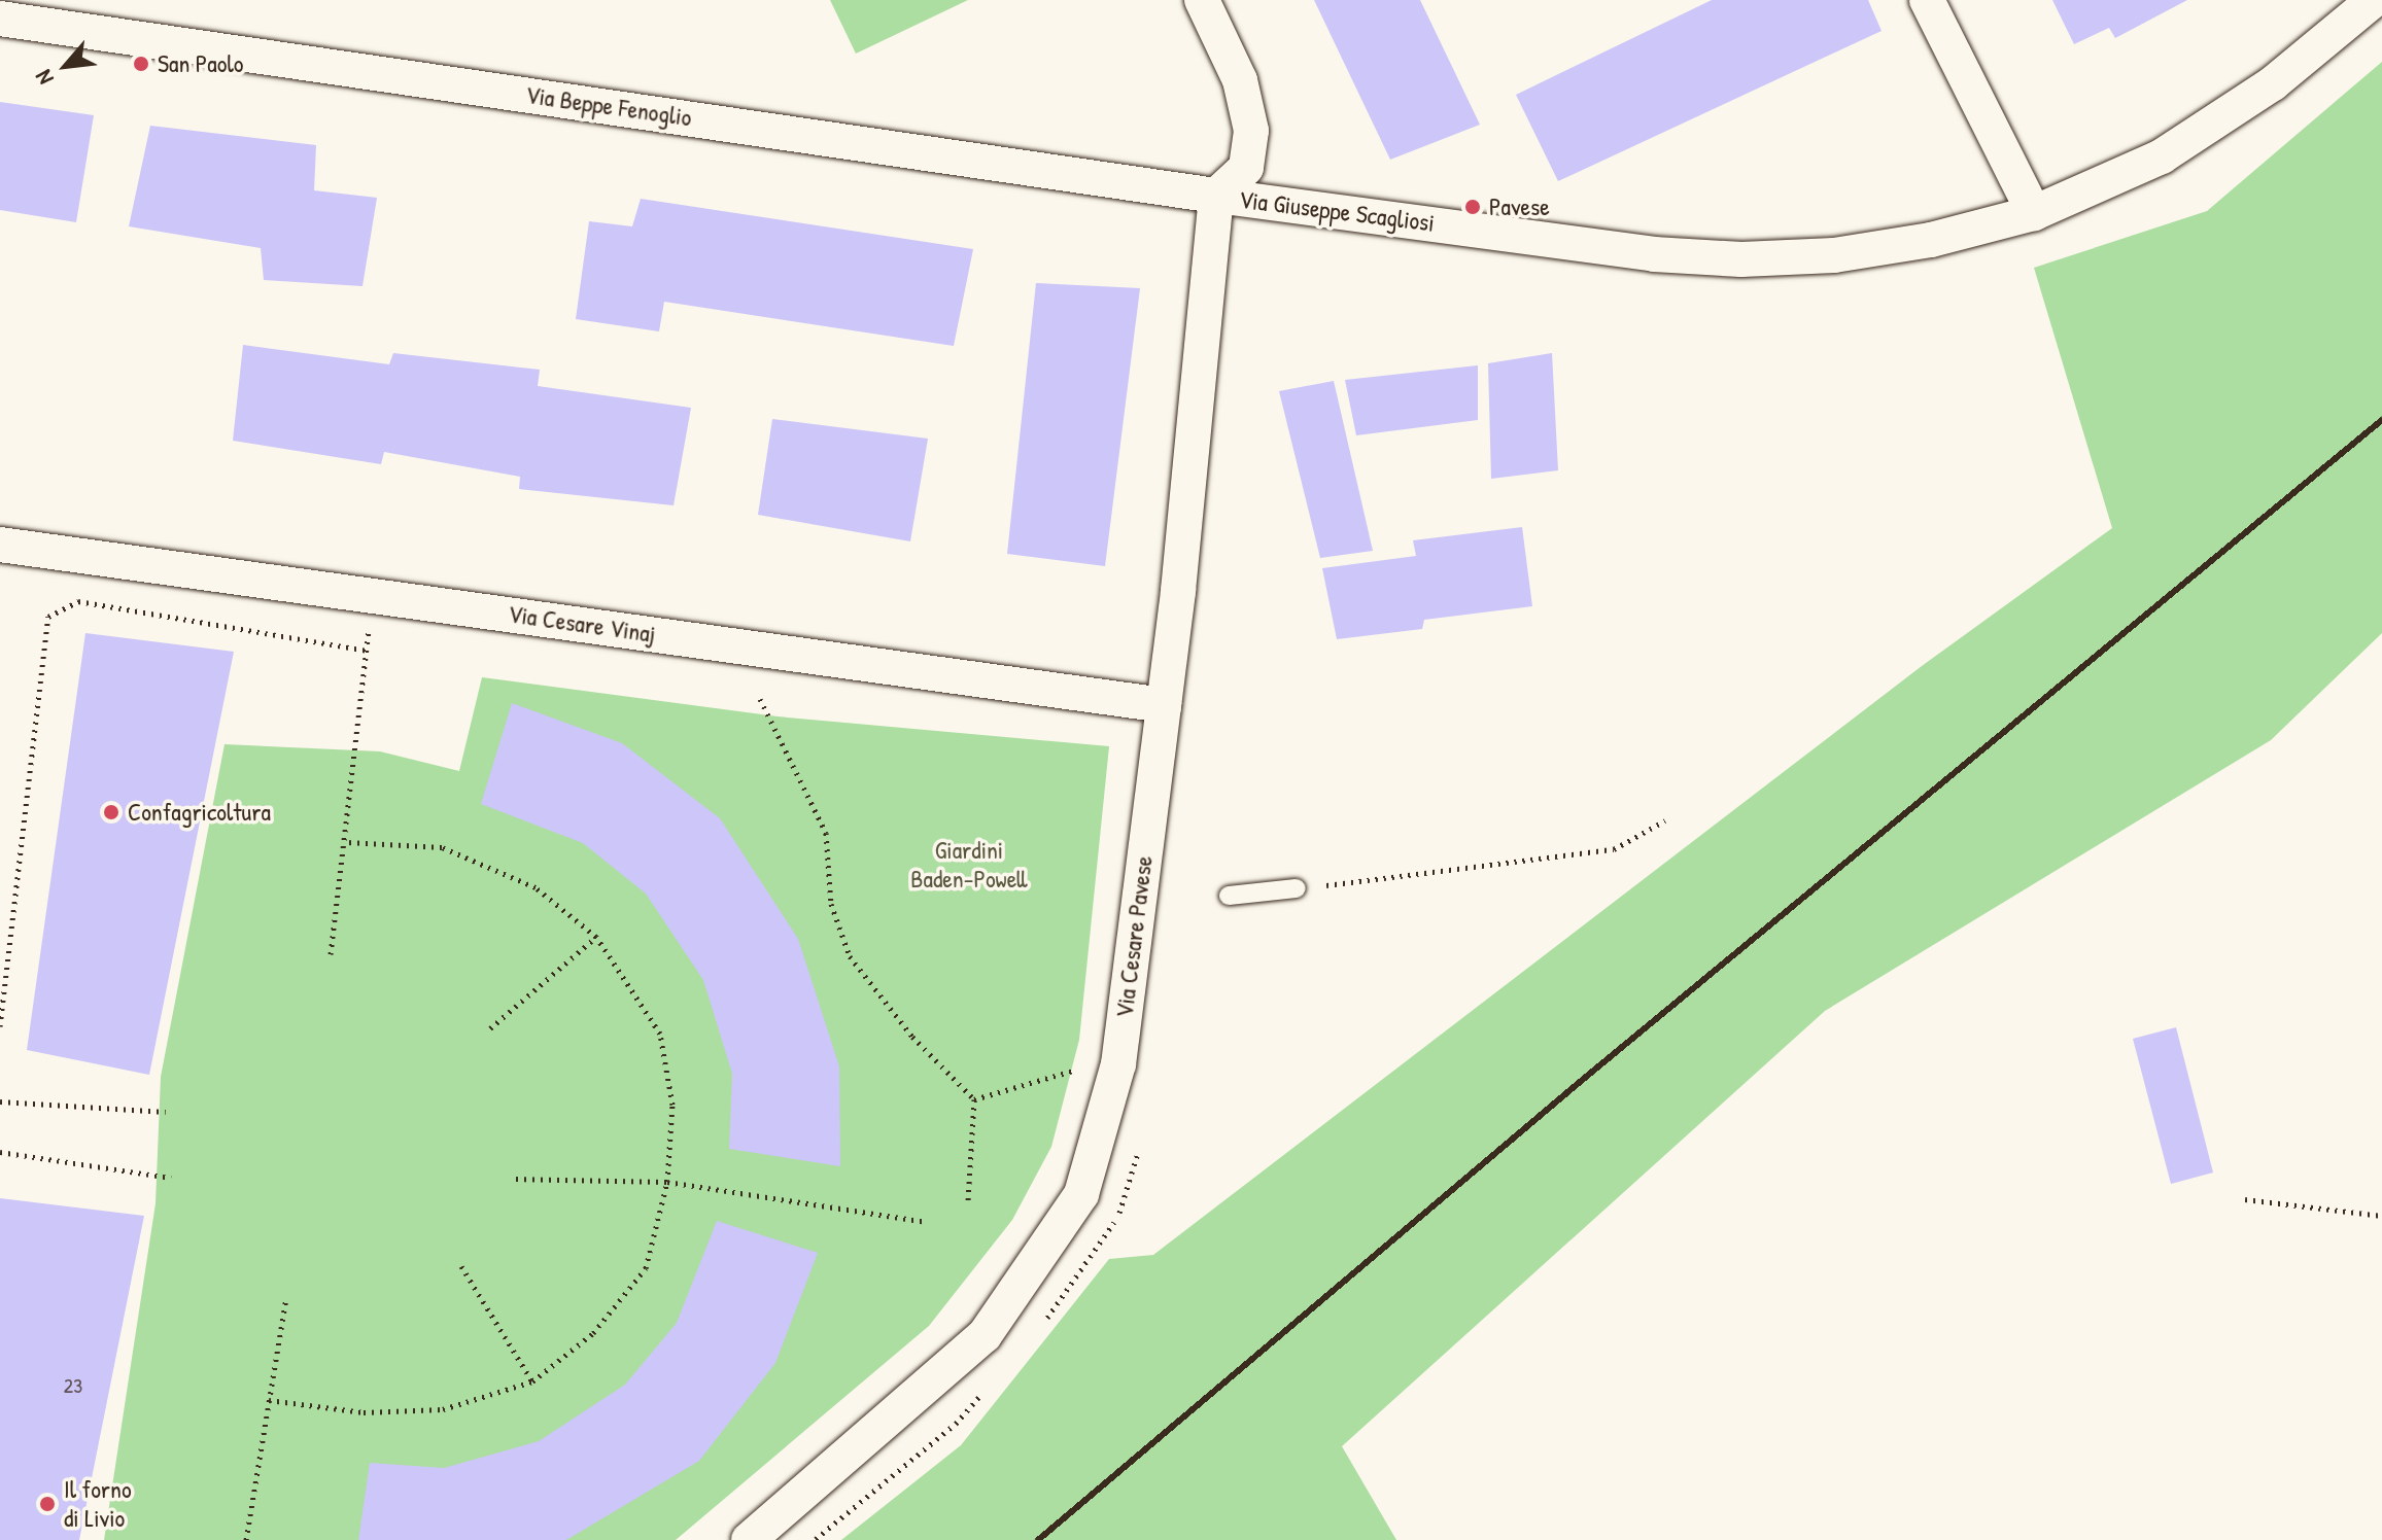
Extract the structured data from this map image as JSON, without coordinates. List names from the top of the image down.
{
  "streets": {
    "street": [
      "Via Beppe Fenoglio",
      "Via Giuseppe Scagliosi",
      "Via Cesare Vinaj",
      "Via Cesare Pavese"
    ]
  },
  "crossings": [
    ["Via Beppe Fenoglio", "Via Giuseppe Scagliosi"],
    ["Via Beppe Fenoglio", "Via Cesare Pavese"],
    ["Via Giuseppe Scagliosi", "Via Cesare Pavese"],
    ["Via Cesare Vinaj", "Via Cesare Pavese"]
  ],
  "parks": ["Giardini Baden-Powell"],
  "places": [
    "San Paolo",
    "Pavese",
    "Confagricoltura",
    "Il forno di Livio"
  ],
  "house_numbers": ["23"],
  "north": "bottom left"
}
